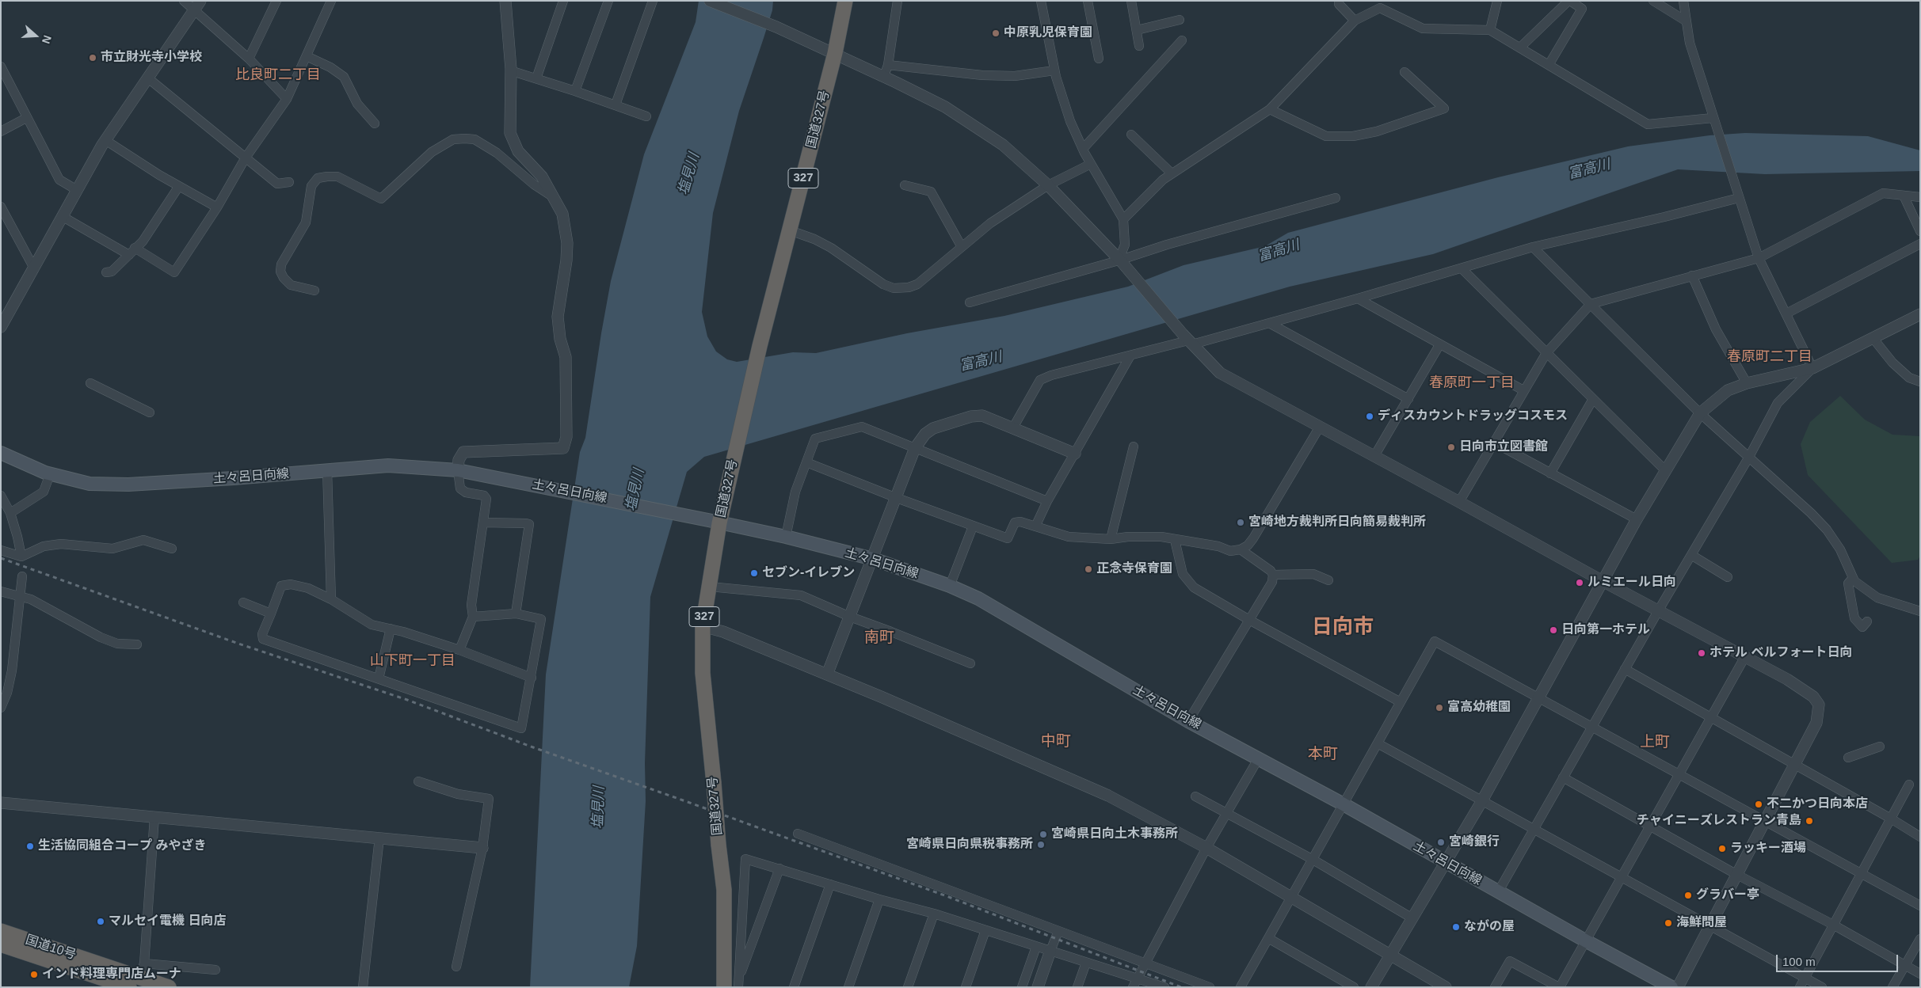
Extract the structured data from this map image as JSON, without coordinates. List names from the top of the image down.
{
  "streets": {
    "highway": ["国道327号", "327", "国道10号"],
    "main road": ["土々呂日向線"]
  },
  "crossings": [
    ["国道327号", "土々呂日向線"]
  ],
  "districts": [
    "比良町二丁目",
    "春原町二丁目",
    "春原町一丁目",
    "日向市",
    "南町",
    "山下町一丁目",
    "中町",
    "上町",
    "本町"
  ],
  "water": ["富高川", "塩見川"],
  "places": [
    "中原乳児保育園",
    "市立財光寺小学校",
    "ディスカウントドラッグコスモス",
    "日向市立図書館",
    "宮崎地方裁判所日向簡易裁判所",
    "正念寺保育園",
    "セブン-イレブン",
    "ルミエール日向",
    "日向第一ホテル",
    "ホテル ベルフォート日向",
    "富高幼稚園",
    "不二かつ日向本店",
    "チャイニーズレストラン青島",
    "宮崎県日向土木事務所",
    "宮崎銀行",
    "宮崎県日向県税事務所",
    "生活協同組合コープ みやざき",
    "ラッキー酒場",
    "グラバー亭",
    "マルセイ電機 日向店",
    "海鮮問屋",
    "ながの屋",
    "インド料理専門店ムーナ"
  ],
  "scale_bar": "100 m",
  "north": "right"
}
